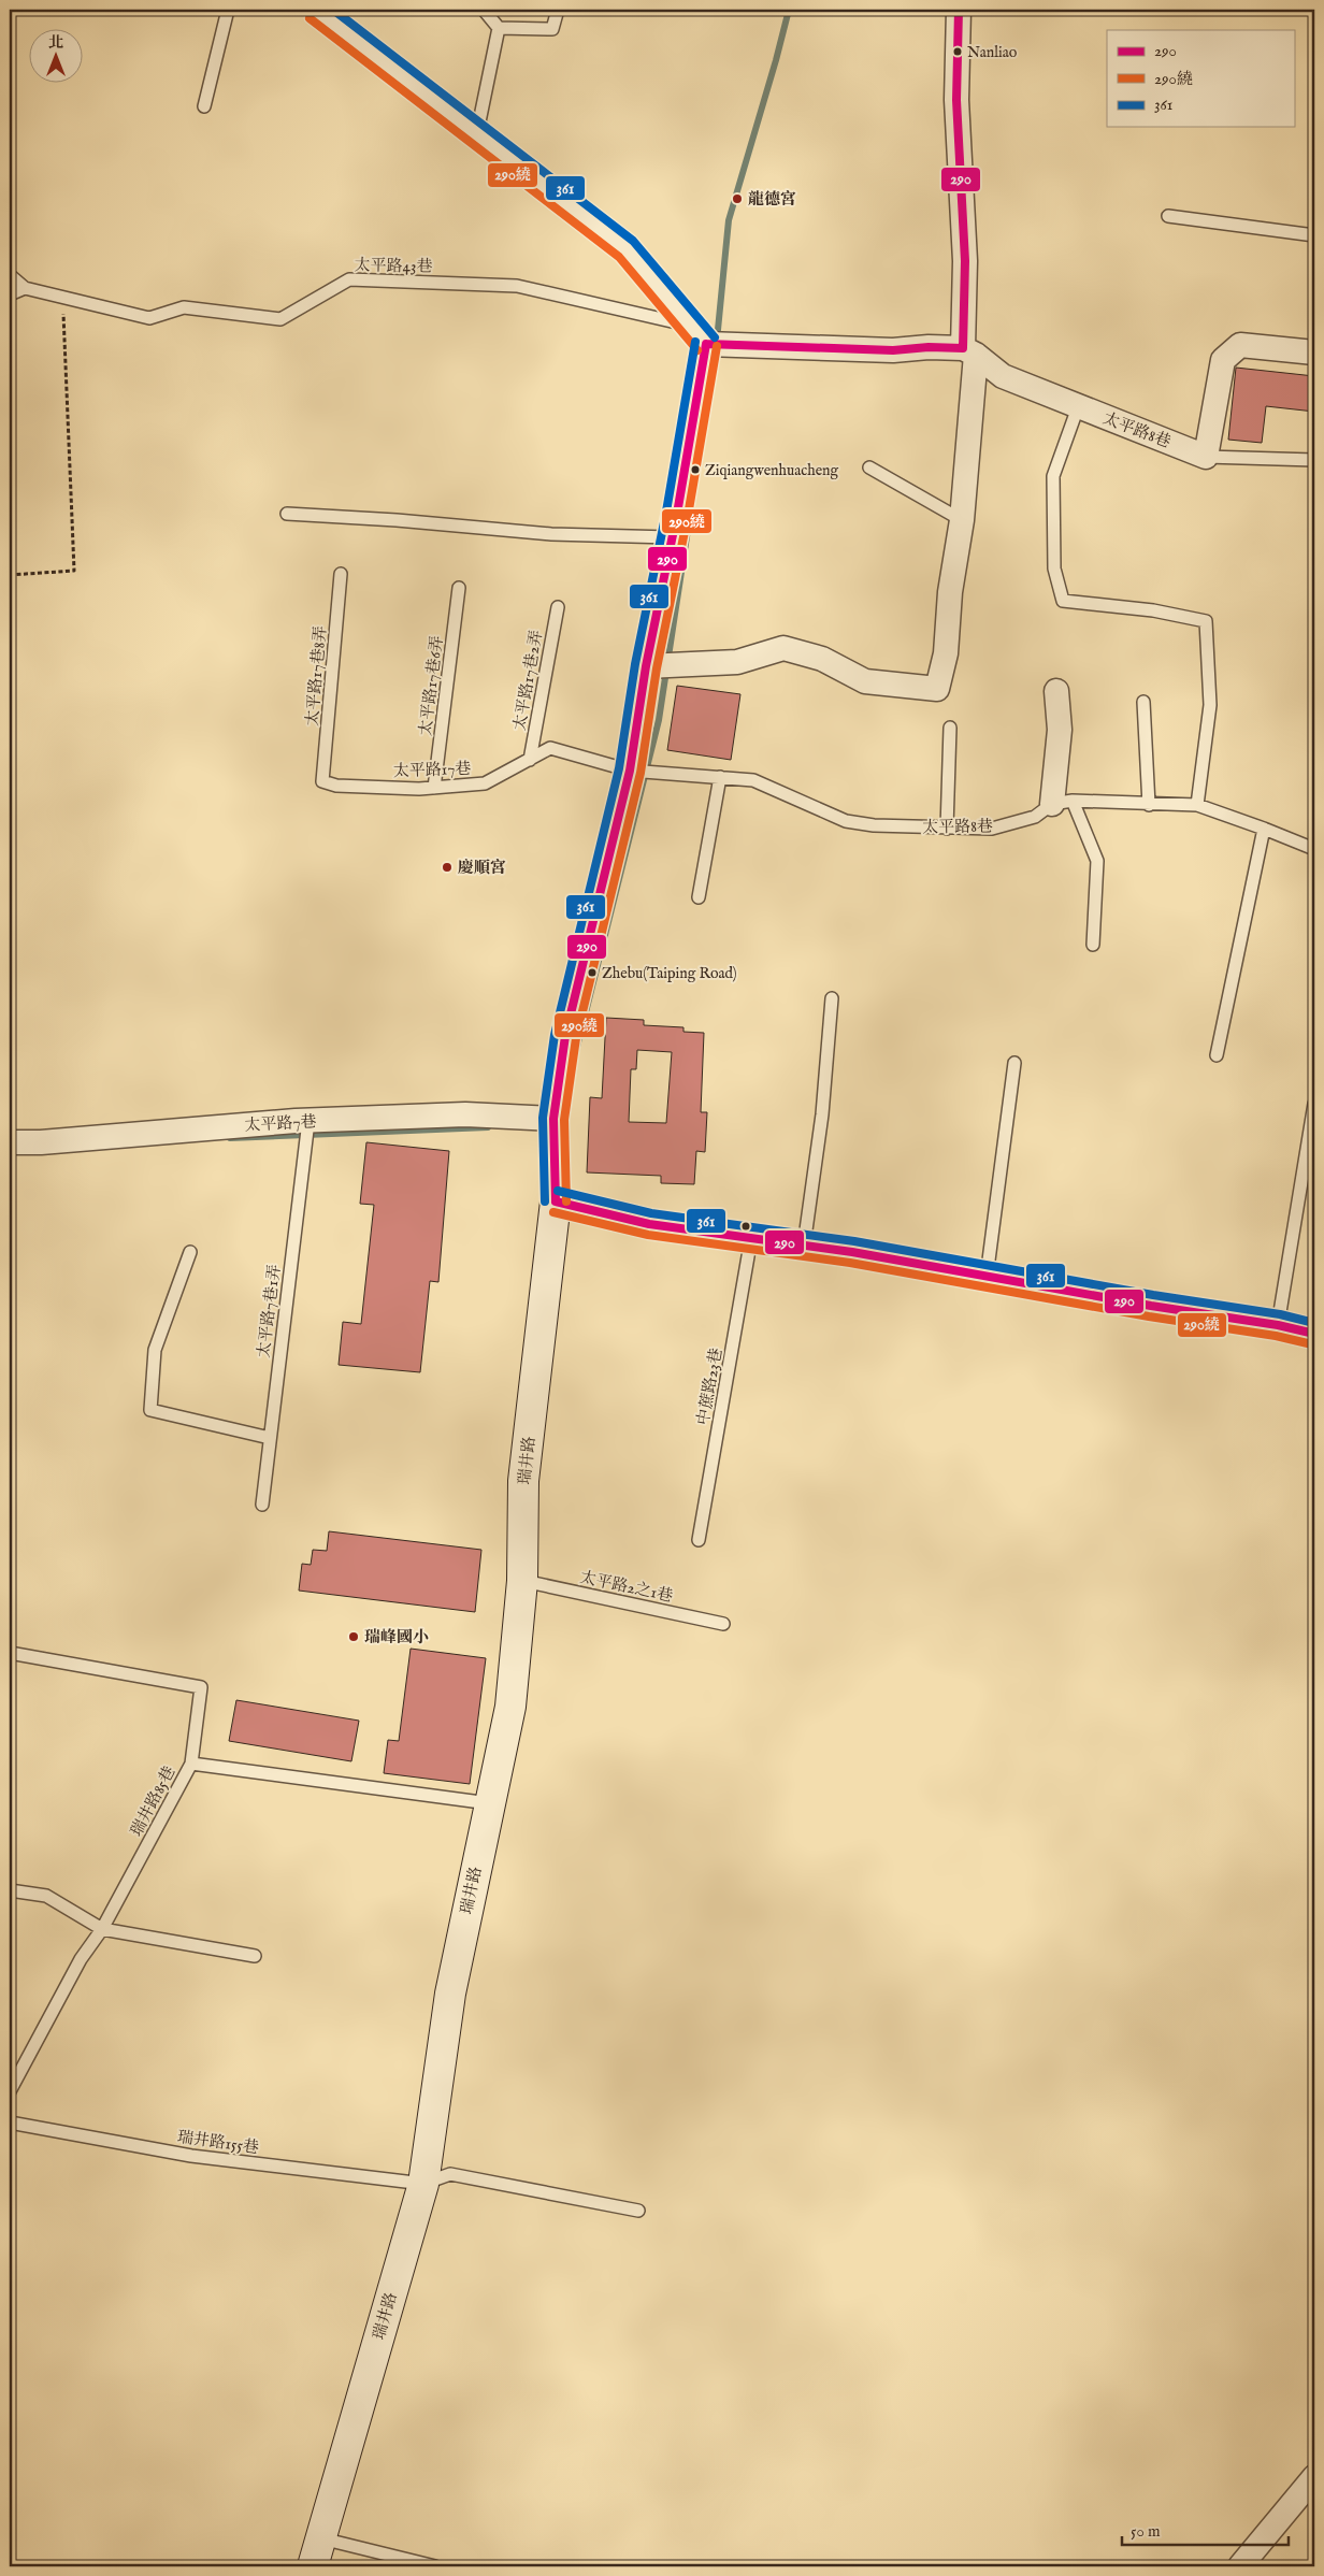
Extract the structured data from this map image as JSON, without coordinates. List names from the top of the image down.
{
  "streets": {
    "street": ["太平路8巷", "太平路7巷", "瑞井路"],
    "lane": [
      "太平路43巷",
      "太平路17巷8弄",
      "太平路17巷2弄",
      "太平路17巷6弄",
      "太平路17巷",
      "太平路7巷1弄",
      "中蔗路23巷",
      "太平路2之1巷",
      "瑞井路85巷",
      "瑞井路155巷"
    ]
  },
  "crossings": [
    ["太平路8巷", "太平路17巷"],
    ["太平路17巷8弄", "太平路17巷"],
    ["太平路17巷2弄", "太平路17巷"],
    ["太平路17巷6弄", "太平路17巷"],
    ["太平路7巷", "太平路7巷1弄"],
    ["瑞井路", "太平路2之1巷"],
    ["瑞井路", "瑞井路155巷"]
  ],
  "places": [
    "Nanliao",
    "龍德宮",
    "Ziqiangwenhuacheng",
    "慶順宮",
    "Zhebu(Taiping Road)",
    "瑞峰國小"
  ],
  "lines": ["transit line 290", "transit line 361", "transit line 290繞"],
  "legend": ["290", "290繞", "361"],
  "scale_bar": "50 m",
  "north": "top"
}
